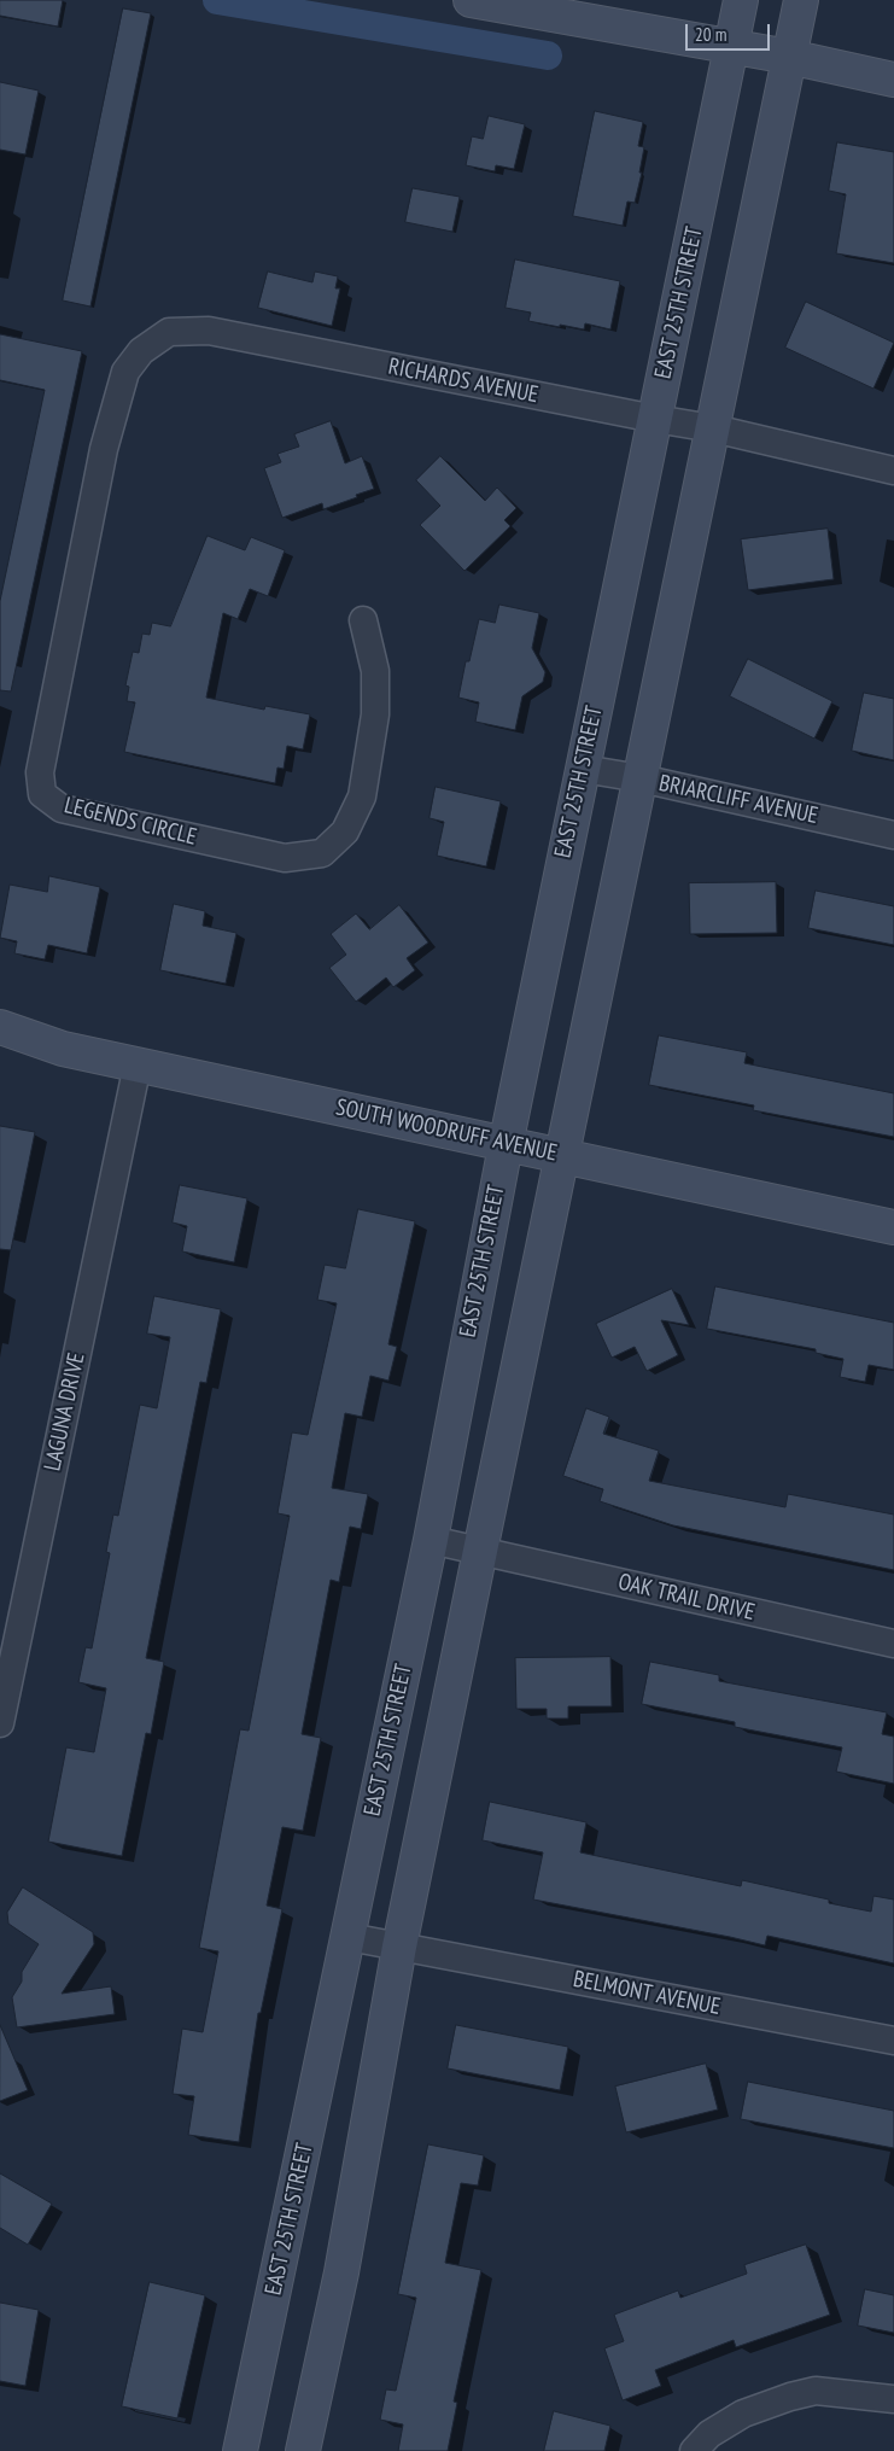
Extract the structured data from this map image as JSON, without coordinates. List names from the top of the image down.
{
  "streets": {
    "street": [
      "EAST 25TH STREET",
      "RICHARDS AVENUE",
      "BRIARCLIFF AVENUE",
      "LEGENDS CIRCLE",
      "SOUTH WOODRUFF AVENUE",
      "LAGUNA DRIVE",
      "OAK TRAIL DRIVE",
      "BELMONT AVENUE"
    ]
  },
  "crossings": [
    ["EAST 25TH STREET", "RICHARDS AVENUE"],
    ["EAST 25TH STREET", "BRIARCLIFF AVENUE"],
    ["EAST 25TH STREET", "SOUTH WOODRUFF AVENUE"],
    ["EAST 25TH STREET", "OAK TRAIL DRIVE"],
    ["EAST 25TH STREET", "BELMONT AVENUE"],
    ["RICHARDS AVENUE", "LEGENDS CIRCLE"],
    ["SOUTH WOODRUFF AVENUE", "LAGUNA DRIVE"]
  ],
  "scale_bar": "20 m"
}
